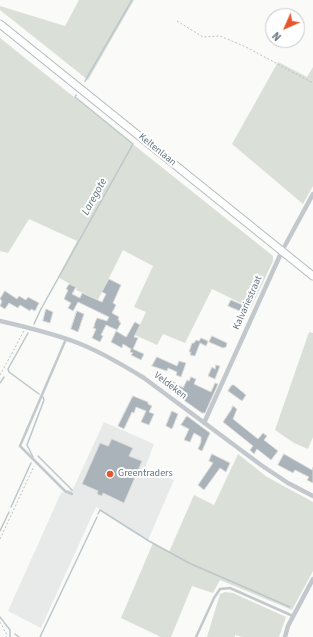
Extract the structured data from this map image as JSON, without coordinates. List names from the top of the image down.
{
  "streets": {
    "main road": ["Keltenlaan"],
    "street": ["Kalvariestraat", "Veldeken"]
  },
  "crossings": [
    ["Keltenlaan", "Kalvariestraat"],
    ["Kalvariestraat", "Veldeken"]
  ],
  "water": ["Laregote"],
  "places": ["Greentraders"],
  "north": "bottom left"
}
